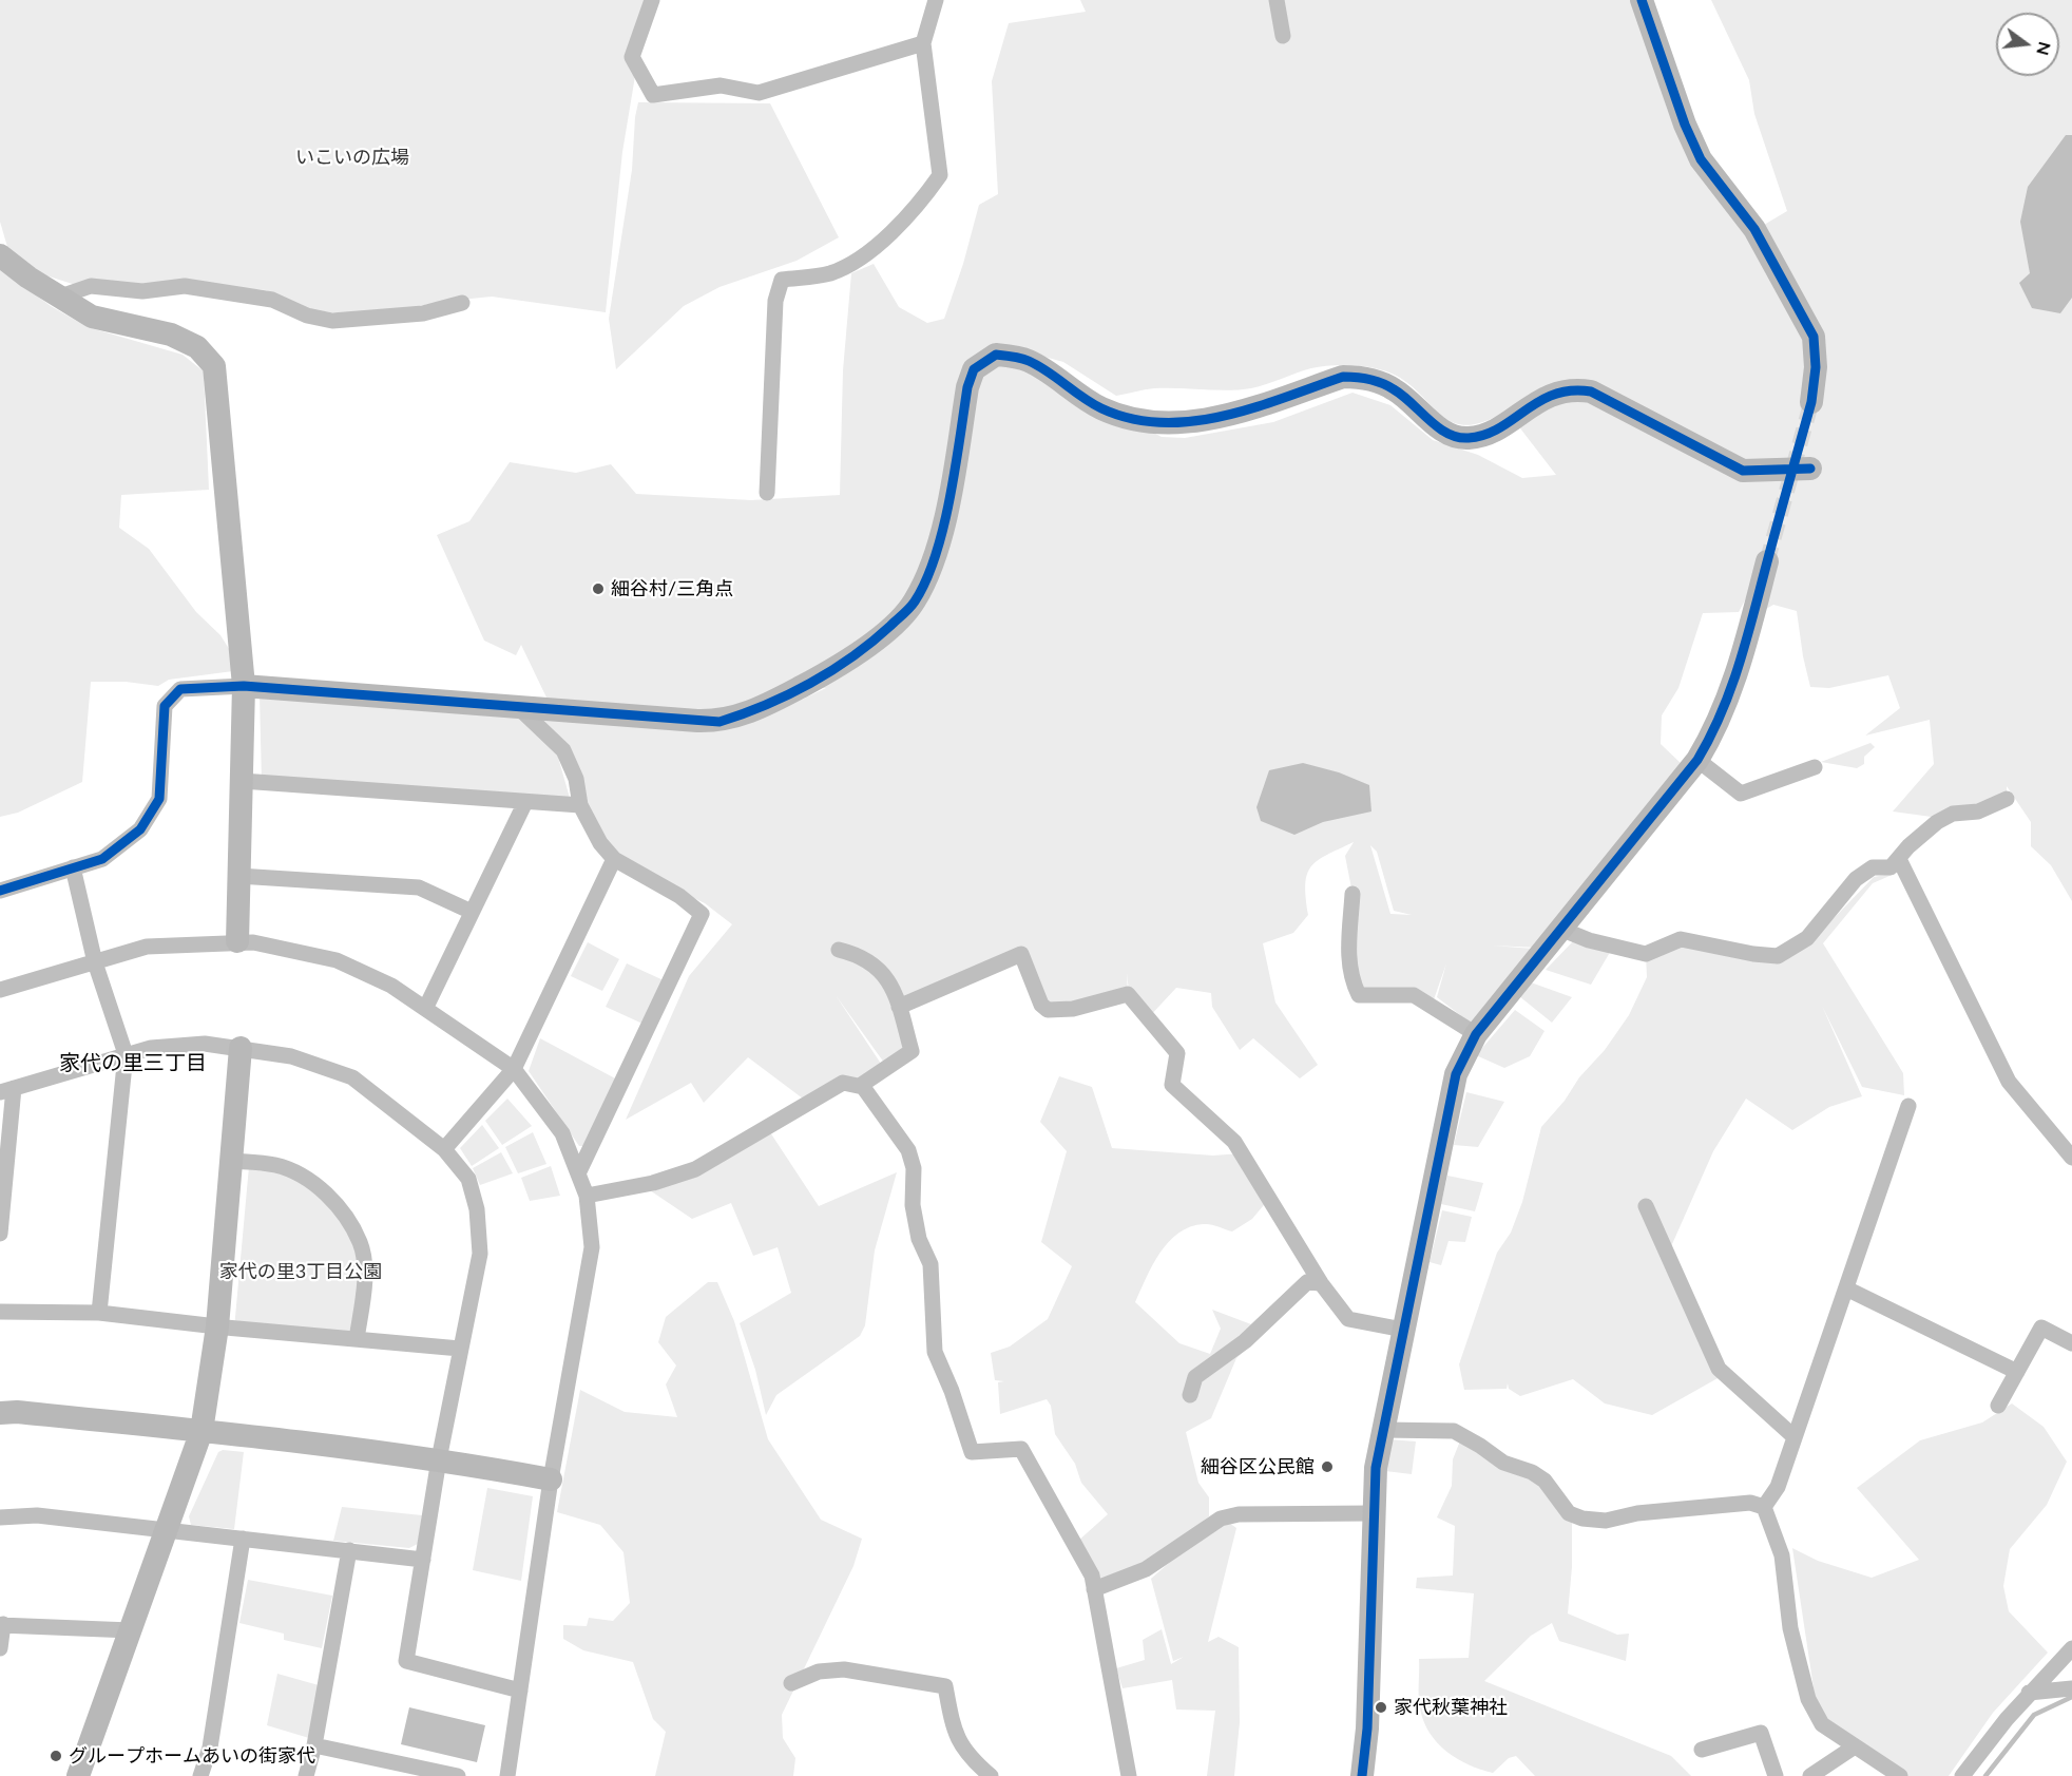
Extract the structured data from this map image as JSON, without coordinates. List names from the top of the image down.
{
  "districts": ["家代の里三丁目"],
  "parks": ["いこいの広場", "家代の里3丁目公園"],
  "places": [
    "細谷村/三角点",
    "細谷区公民館",
    "家代秋葉神社",
    "グループホームあいの街家代"
  ],
  "north": "right"
}
